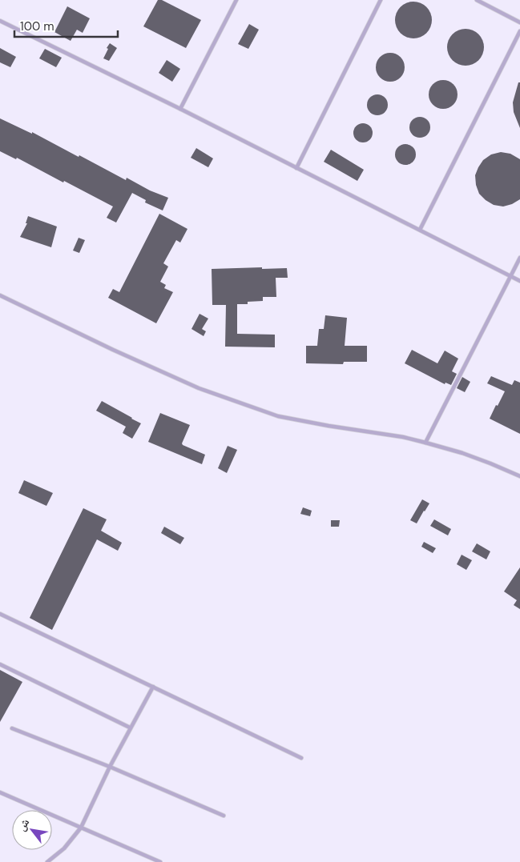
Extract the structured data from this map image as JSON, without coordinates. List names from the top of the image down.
{
  "scale_bar": "100 m",
  "north": "top left"
}
